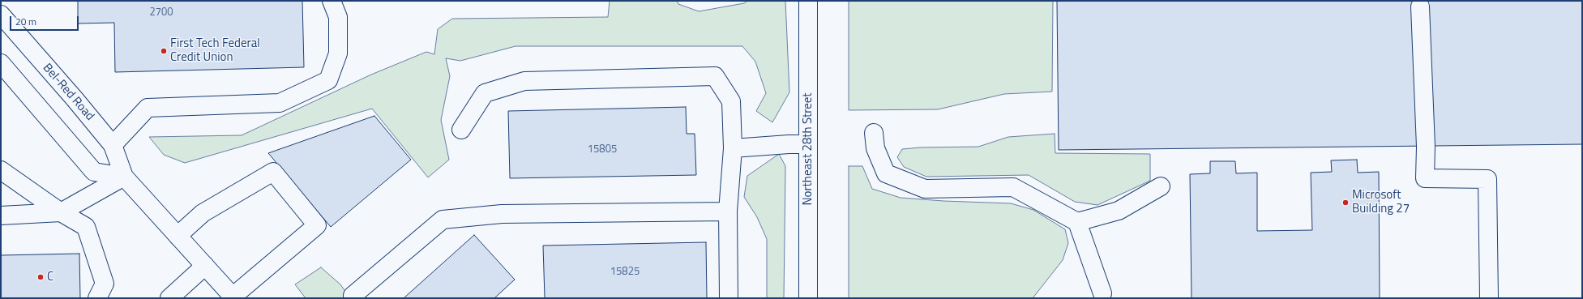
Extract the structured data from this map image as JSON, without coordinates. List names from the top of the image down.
{
  "streets": {
    "main road": ["Bel-Red Road", "Northeast 28th Street"]
  },
  "places": ["First Tech Federal Credit Union", "Microsoft Building 27", "C"],
  "house_numbers": ["2700", "15805", "15825"],
  "scale_bar": "20 m"
}
